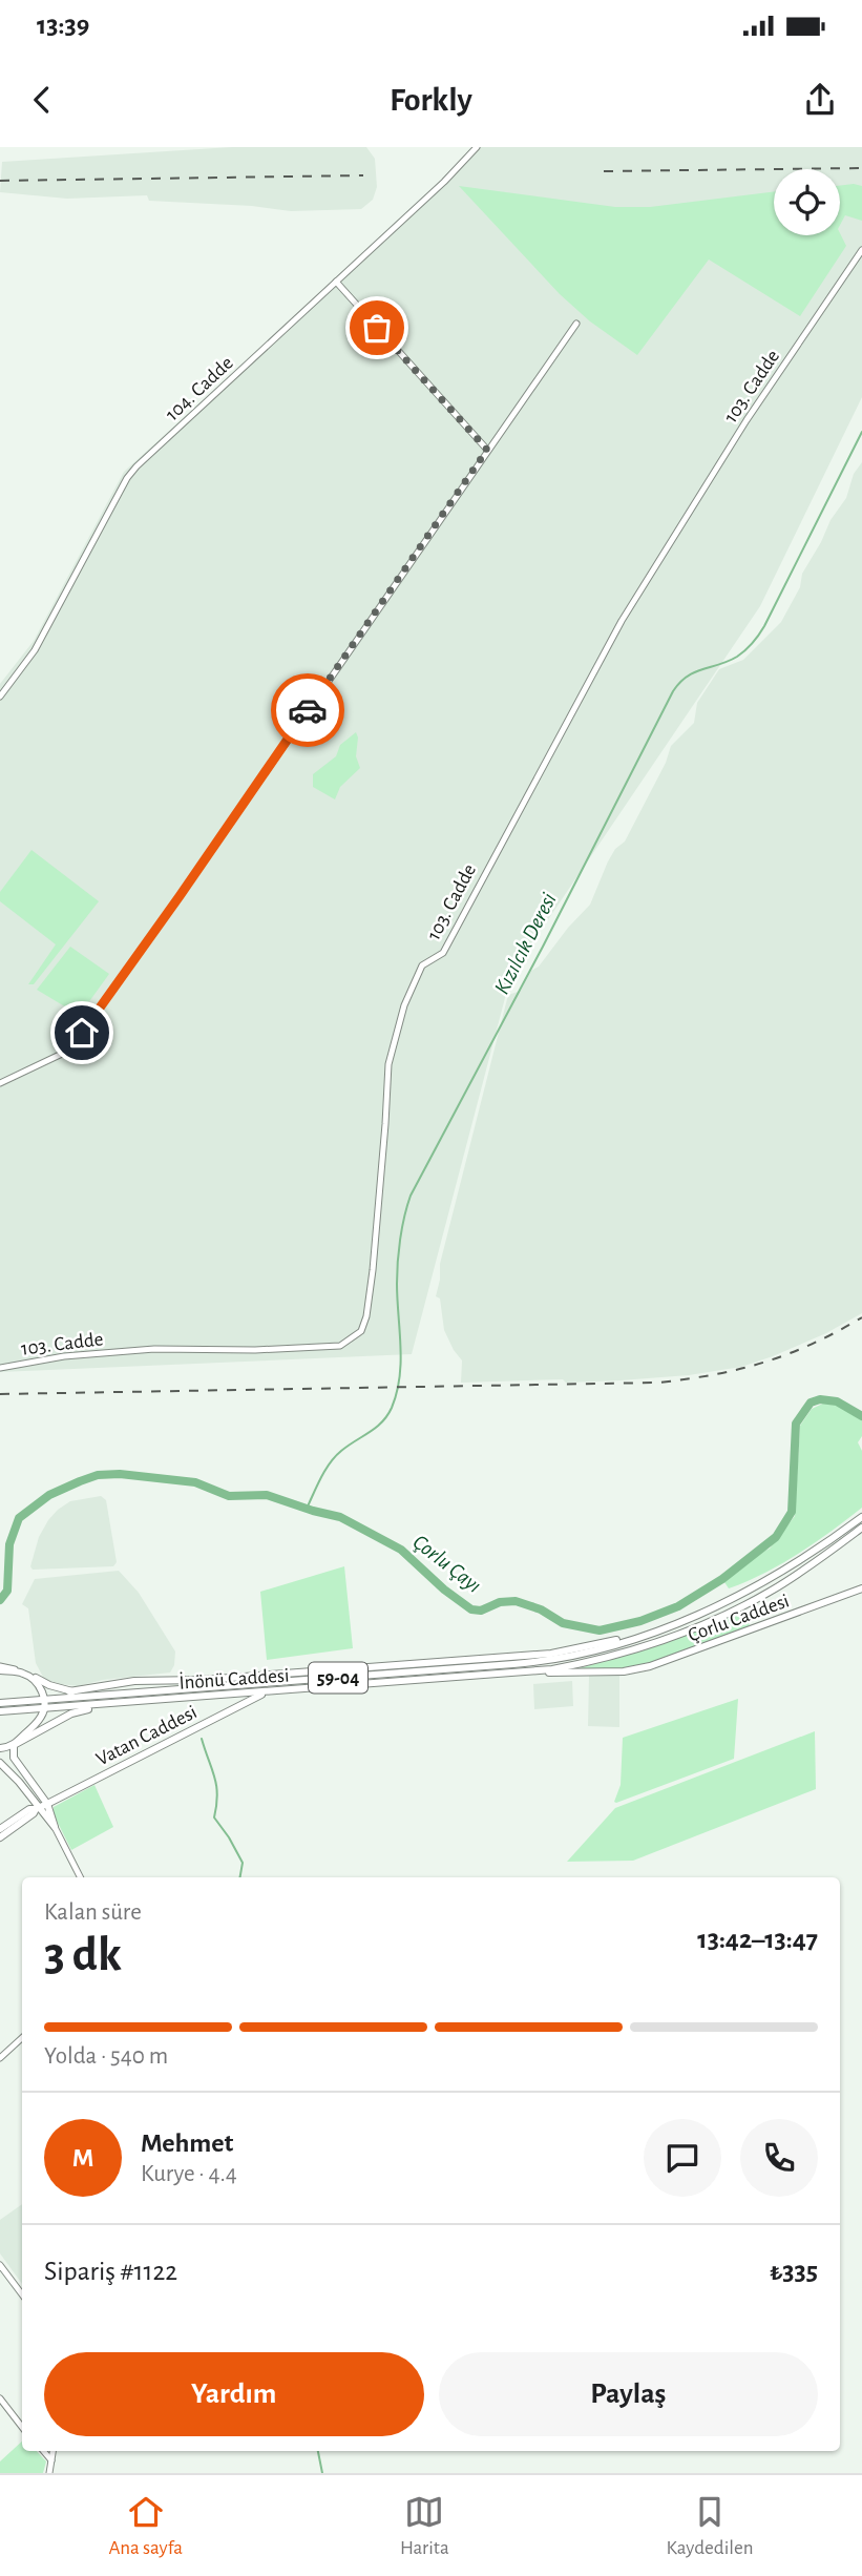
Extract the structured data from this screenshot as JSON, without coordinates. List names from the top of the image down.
{
  "streets": {
    "main road": [
      "Çorlu Caddesi",
      "İnönü Caddesi",
      "59-04",
      "Vatan Caddesi"
    ],
    "street": ["103. Cadde", "104. Cadde"]
  },
  "crossings": [
    ["Çorlu Caddesi", "İnönü Caddesi"],
    ["Çorlu Caddesi", "59-04"],
    ["İnönü Caddesi", "59-04"],
    ["İnönü Caddesi", "Vatan Caddesi"]
  ],
  "water": ["Kızılcık Deresi", "Çorlu Çayı"],
  "page": {
    "status": "13:39",
    "header": "Forkly",
    "heading": ["3 dk", "Kalan süre", "13:42–13:47"],
    "panel": [
      "Mehmet",
      "Kurye · 4.4",
      "Sipariş #1122",
      "₺335"
    ],
    "bar": "Yolda · 540 m",
    "round": "M",
    "buttons": ["Yardım", "Paylaş"],
    "tabs": ["Ana sayfa", "Harita", "Kaydedilen"]
  }
}
